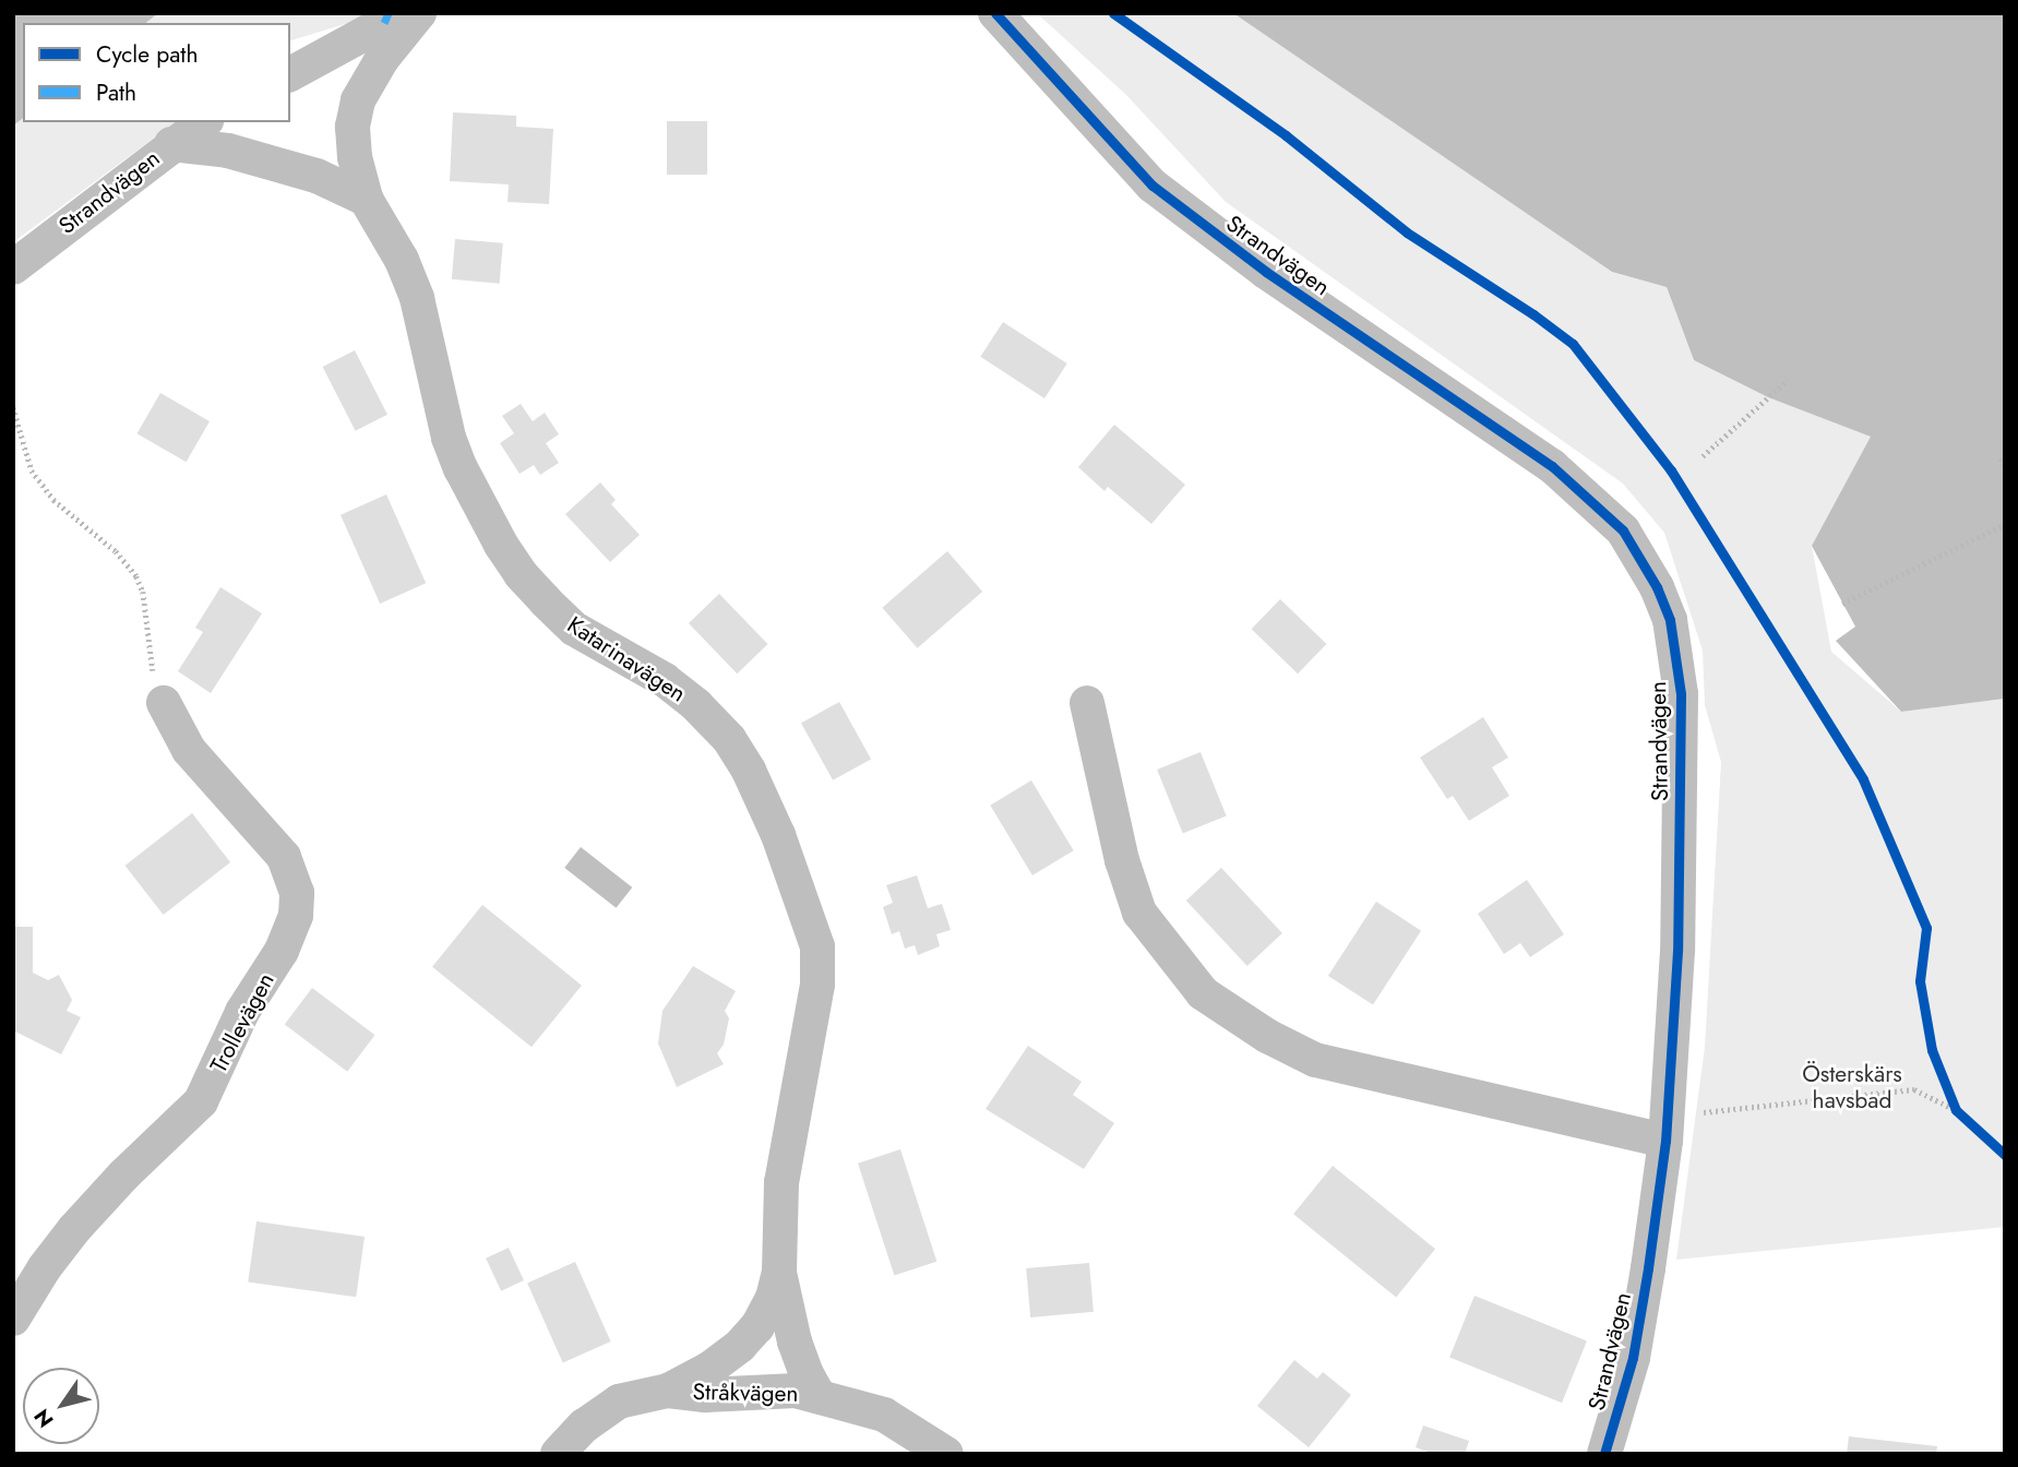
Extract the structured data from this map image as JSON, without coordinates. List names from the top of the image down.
{
  "streets": {
    "street": [
      "Strandvägen",
      "Katarinavägen",
      "Trollevägen",
      "Stråkvägen"
    ]
  },
  "crossings": [
    ["Katarinavägen", "Stråkvägen"]
  ],
  "parks": ["Österskärs havsbad"],
  "legend": ["Cycle path", "Path"],
  "north": "bottom left"
}
